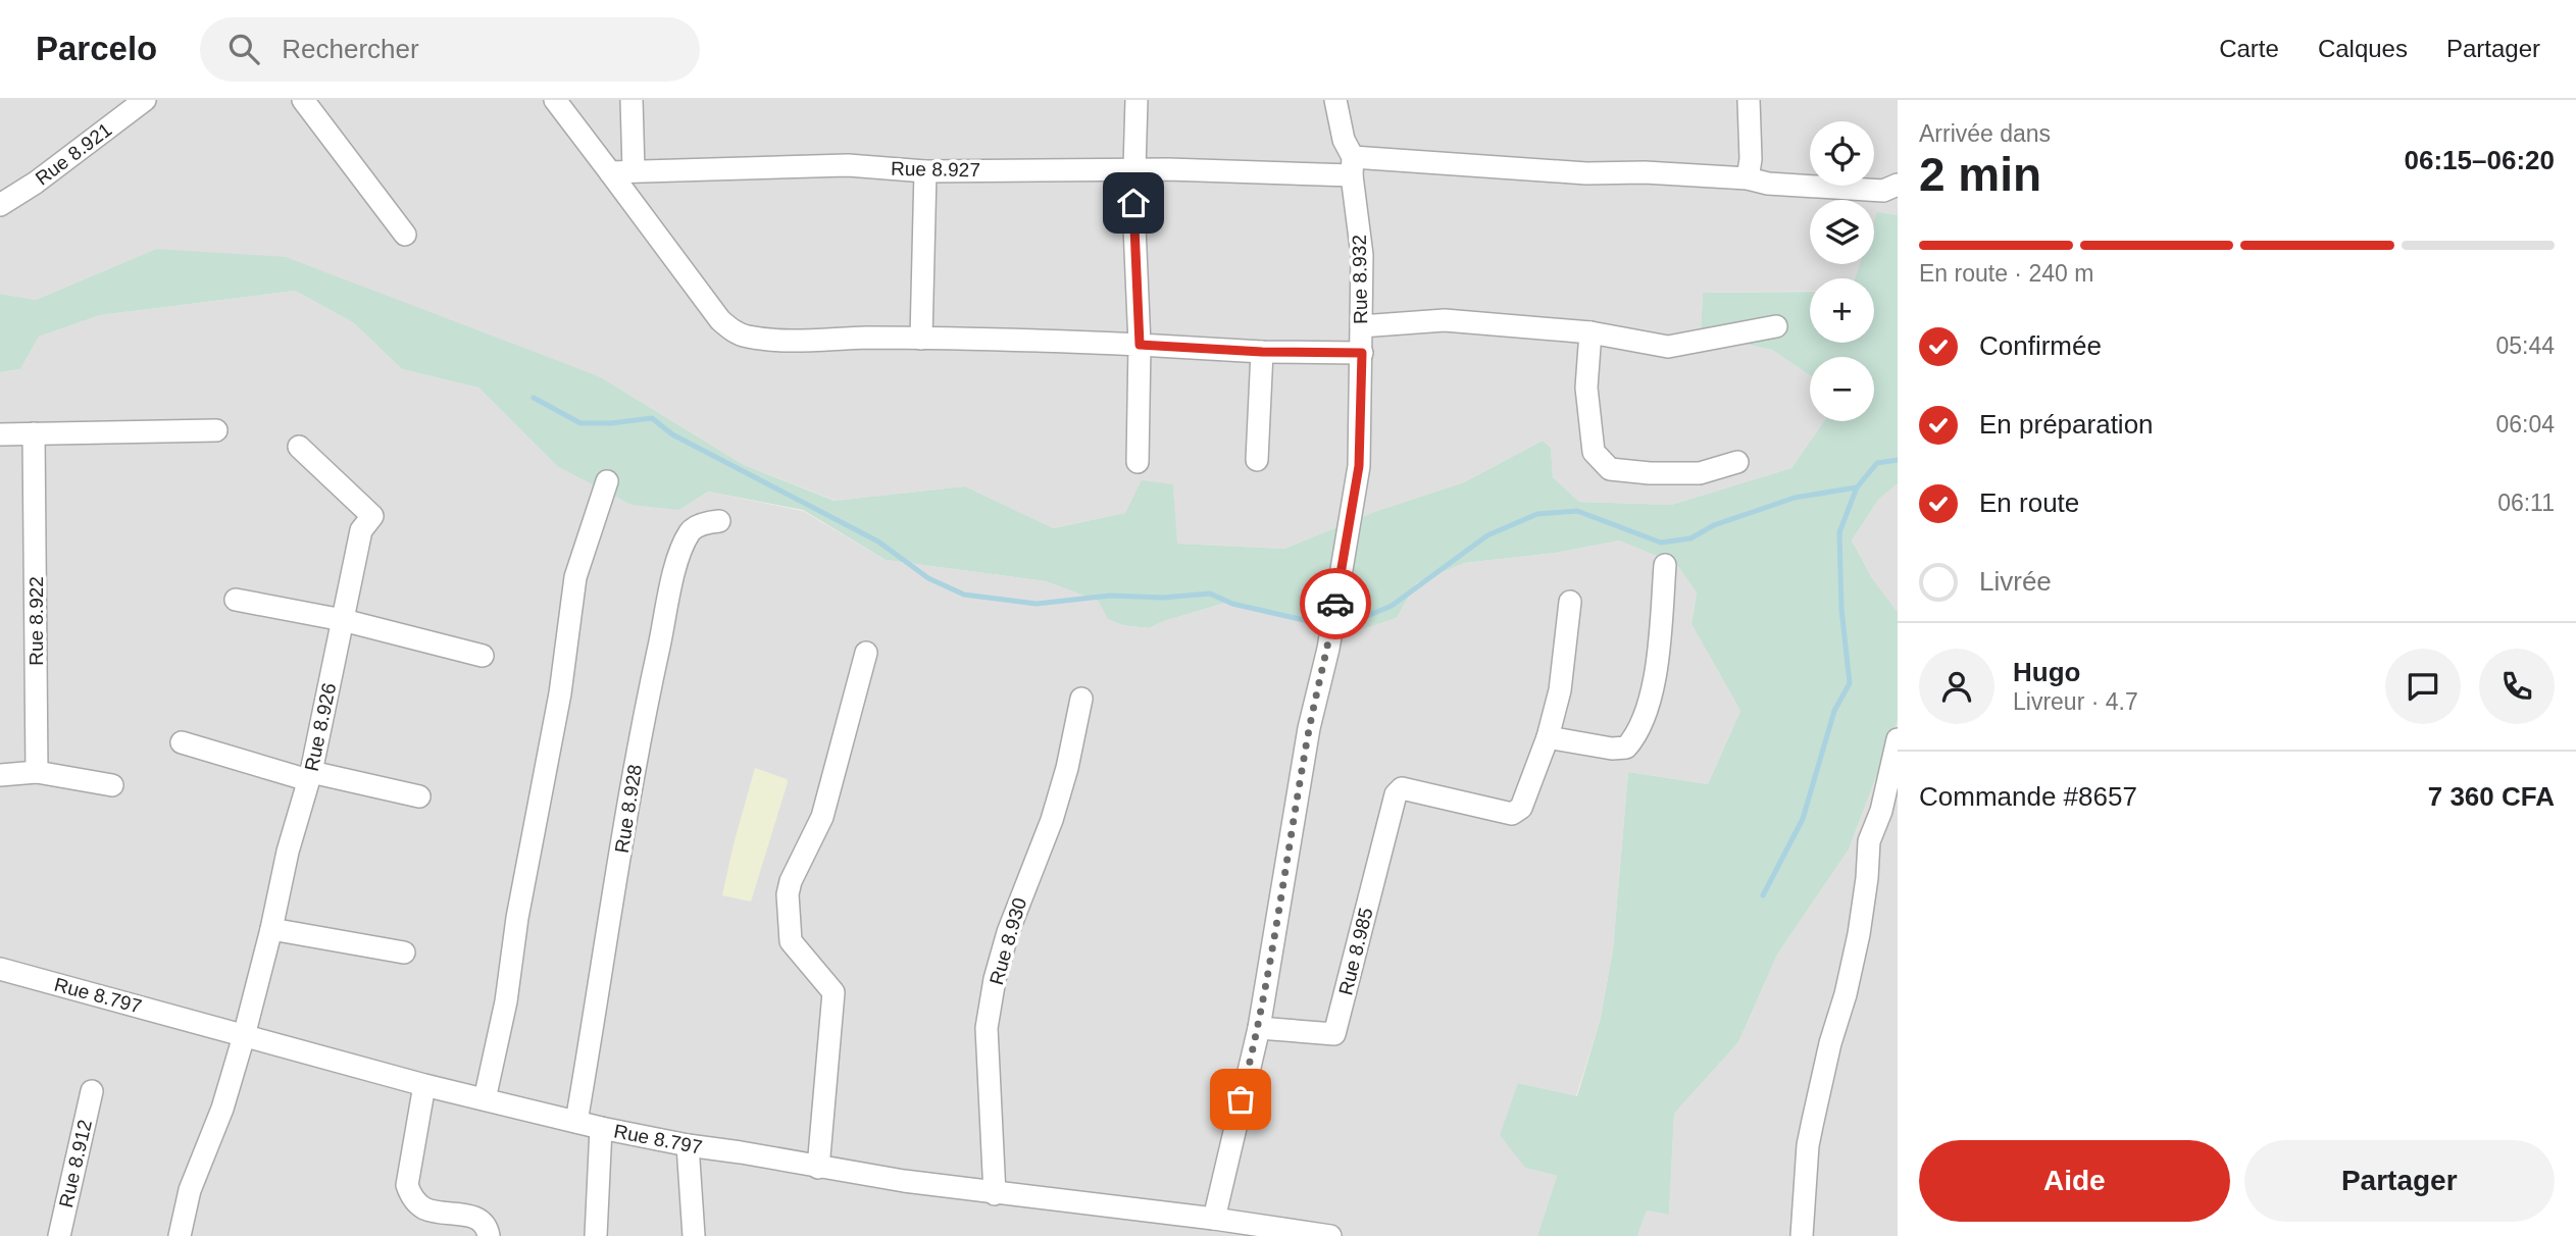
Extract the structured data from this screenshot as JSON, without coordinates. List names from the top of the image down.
{
  "streets": {
    "street": [
      "Rue 8.921",
      "Rue 8.927",
      "Rue 8.932",
      "Rue 8.922",
      "Rue 8.926",
      "Rue 8.928",
      "Rue 8.930",
      "Rue 8.985",
      "Rue 8.797",
      "Rue 8.912"
    ]
  },
  "crossings": [
    ["Rue 8.927", "Rue 8.932"],
    ["Rue 8.932", "Rue 8.985"],
    ["Rue 8.932", "Rue 8.797"],
    ["Rue 8.926", "Rue 8.797"],
    ["Rue 8.928", "Rue 8.797"],
    ["Rue 8.930", "Rue 8.797"]
  ],
  "page": {
    "header": "Parcelo",
    "search": "Rechercher",
    "nav": ["Carte", "Calques", "Partager"],
    "heading": ["2 min", "Arrivée dans", "06:15–06:20"],
    "panel": [
      "Hugo",
      "Livreur · 4.7",
      "Commande #8657",
      "7 360 CFA"
    ],
    "map_buttons": ["+", "−"],
    "bar": "En route · 240 m",
    "list": [
      ["Confirmée", "05:44"],
      ["En préparation", "06:04"],
      ["En route", "06:11"],
      "Livrée"
    ],
    "buttons": ["Aide", "Partager"]
  }
}
